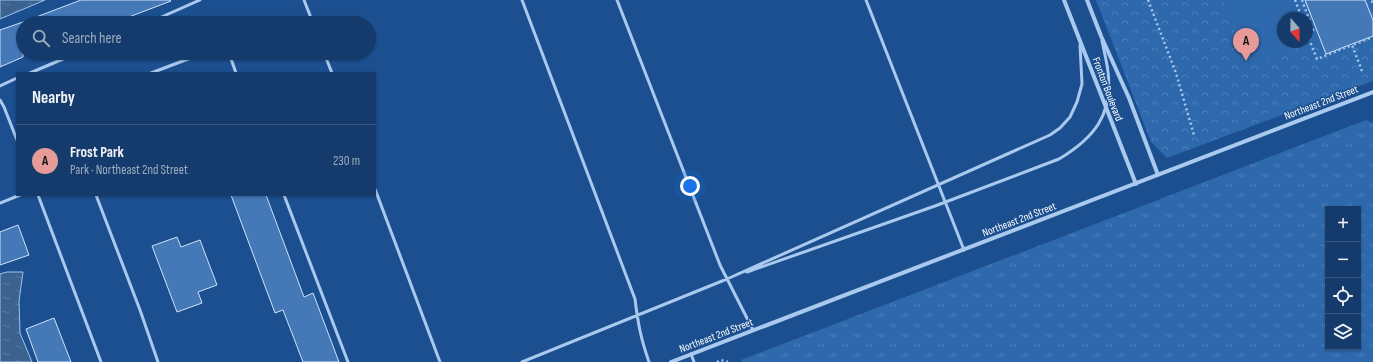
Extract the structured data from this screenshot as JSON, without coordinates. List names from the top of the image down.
{
  "streets": {
    "street": ["Fronton Boulevard", "Northeast 2nd Street"]
  },
  "crossings": [
    ["Fronton Boulevard", "Northeast 2nd Street"]
  ],
  "north": "bottom",
  "page": {
    "search": "Search here",
    "pins": "A",
    "heading": "Nearby",
    "list": [
      {
        "mark": "A",
        "name": "Frost Park",
        "note": "Park · Northeast 2nd Street",
        "value": "230 m"
      }
    ],
    "map_buttons": ["+", "−"]
  }
}
